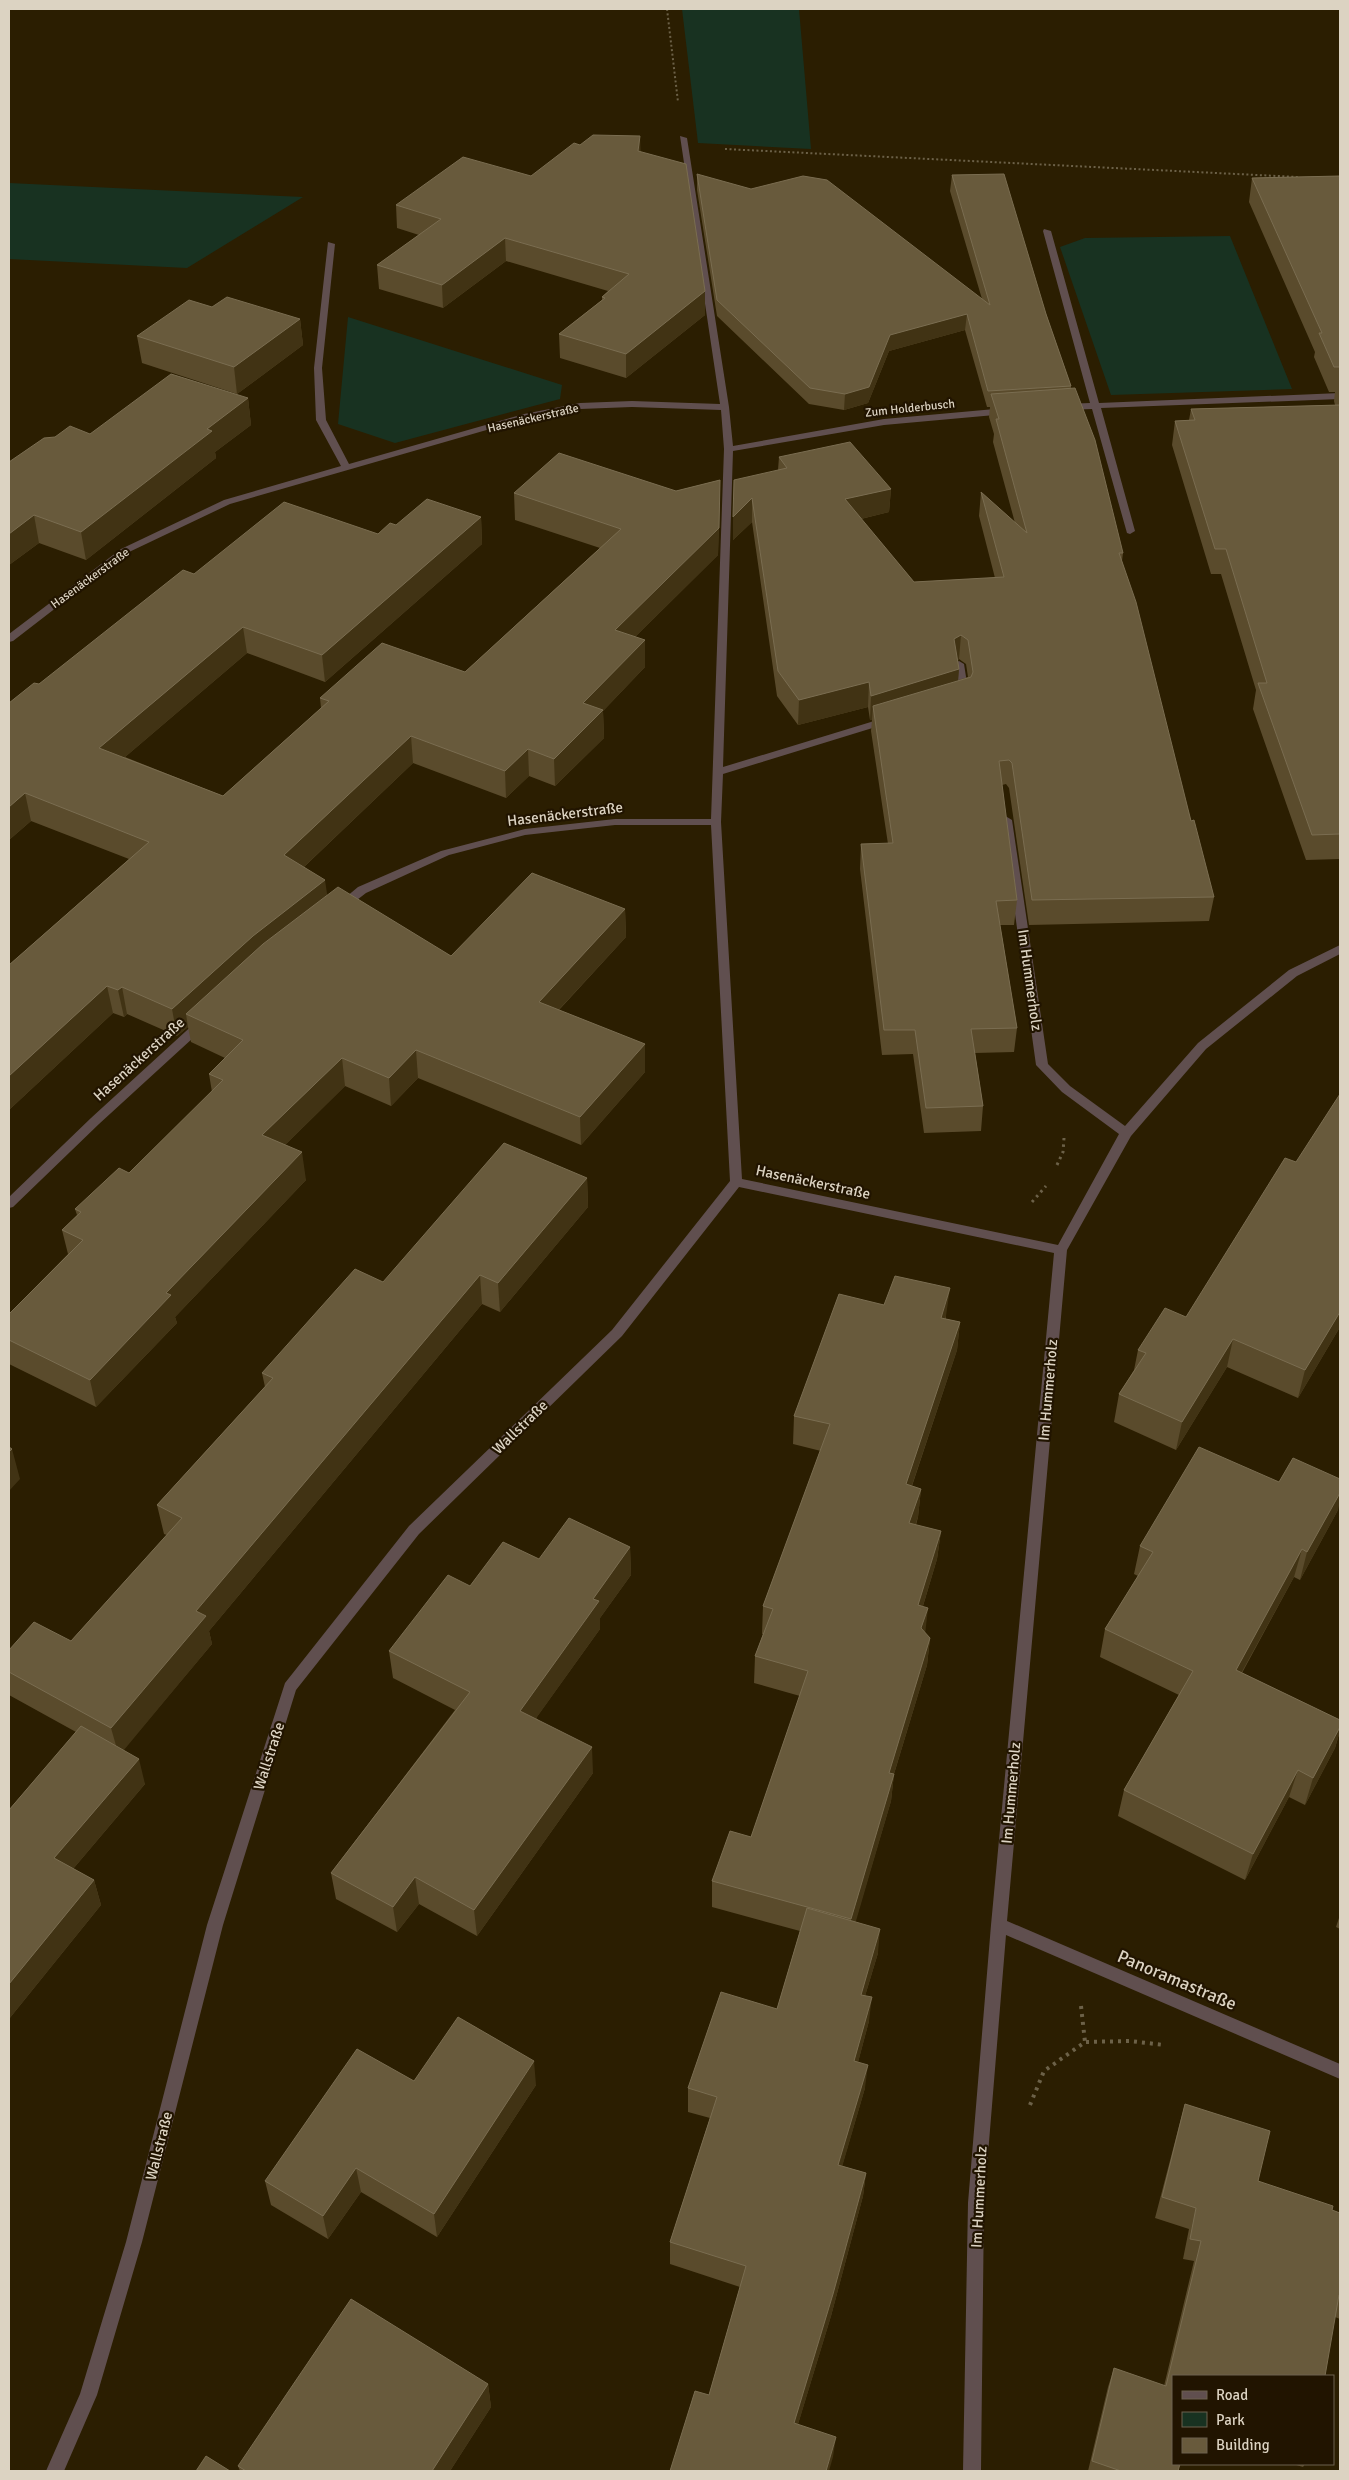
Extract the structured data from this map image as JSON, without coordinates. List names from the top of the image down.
{
  "streets": {
    "street": [
      "Zum Holderbusch",
      "Hasenäckerstraße",
      "Im Hummerholz",
      "Wallstraße",
      "Panoramastraße"
    ]
  },
  "crossings": [
    ["Zum Holderbusch", "Hasenäckerstraße"],
    ["Hasenäckerstraße", "Im Hummerholz"],
    ["Hasenäckerstraße", "Wallstraße"],
    ["Im Hummerholz", "Panoramastraße"]
  ],
  "legend": ["Road", "Park", "Building"]
}
